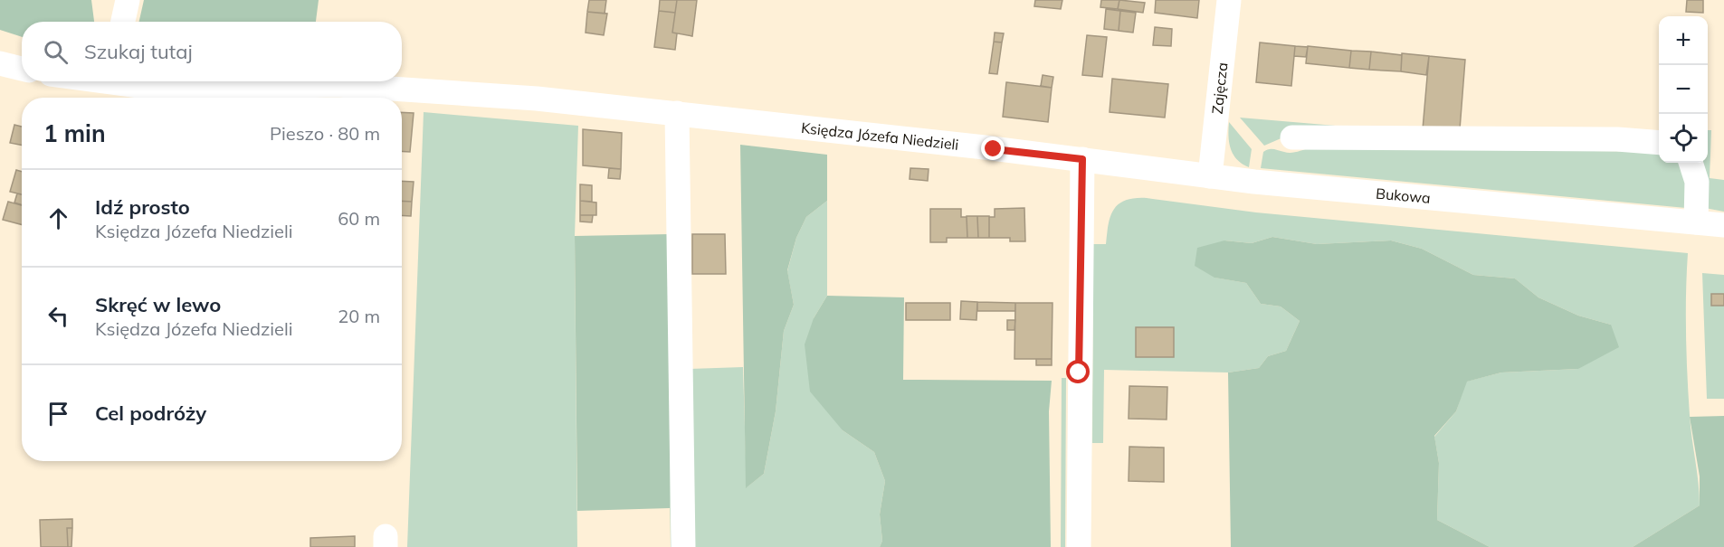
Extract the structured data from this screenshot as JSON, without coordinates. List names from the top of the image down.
{
  "streets": {
    "street": ["Zajęcza", "Księdza Józefa Niedzieli", "Bukowa"]
  },
  "crossings": [
    ["Zajęcza", "Bukowa"],
    ["Księdza Józefa Niedzieli", "Bukowa"]
  ],
  "page": {
    "map_buttons": ["+", "−"],
    "search": "Szukaj tutaj",
    "heading": ["1 min", "Pieszo · 80 m"],
    "list": [
      ["Idź prosto", "Księdza Józefa Niedzieli", "60 m"],
      ["Skręć w lewo", "Księdza Józefa Niedzieli", "20 m"],
      "Cel podróży"
    ]
  }
}
